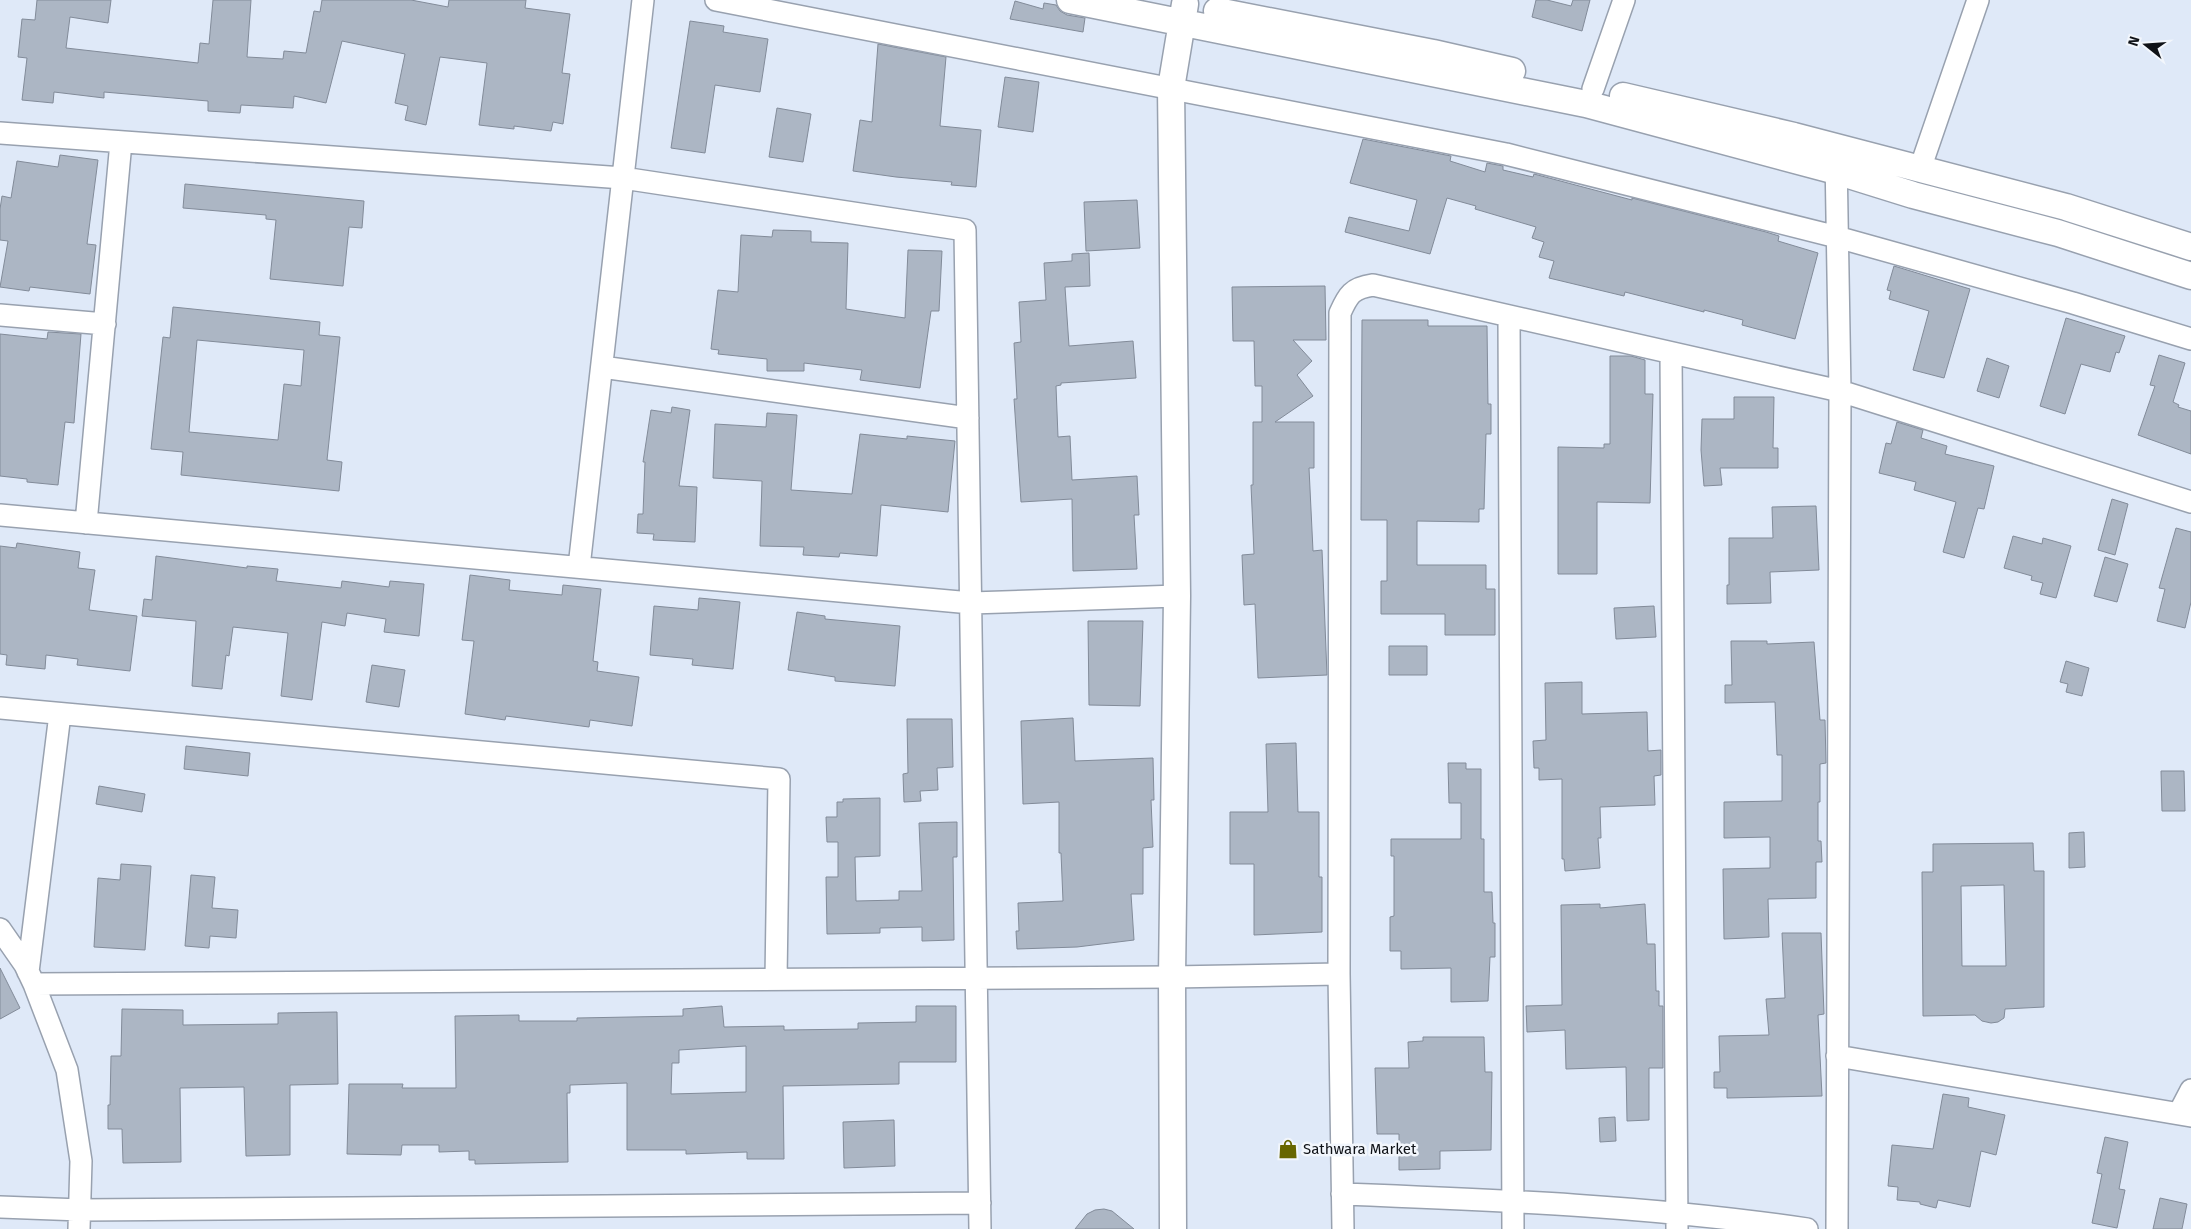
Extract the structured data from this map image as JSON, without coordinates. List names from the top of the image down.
{
  "places": {
    "shop": ["Sathwara Market"]
  },
  "north": "left"
}
